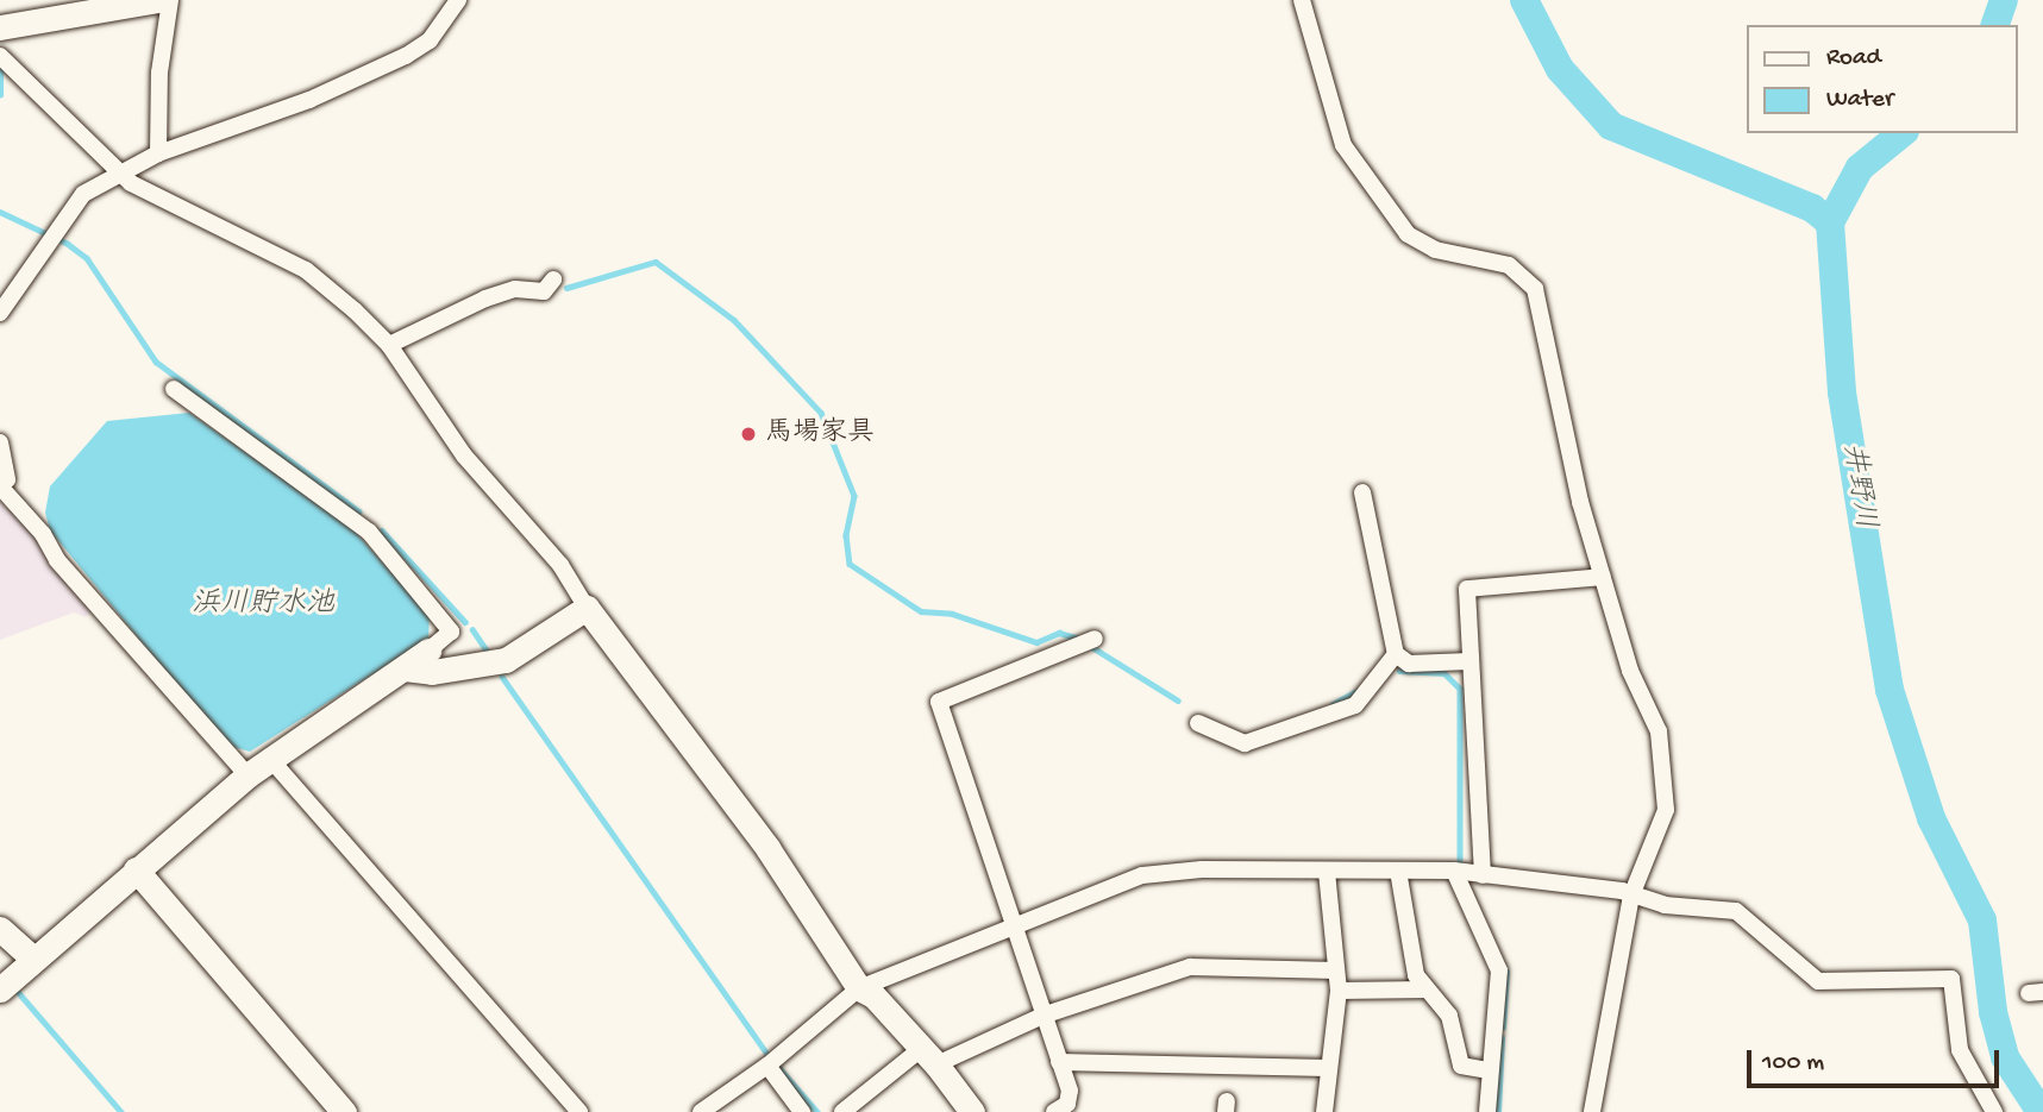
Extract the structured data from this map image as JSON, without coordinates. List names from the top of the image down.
{
  "water": ["井野川", "浜川貯水池"],
  "places": ["馬場家具"],
  "legend": ["Road", "Water"],
  "scale_bar": "100 m"
}
